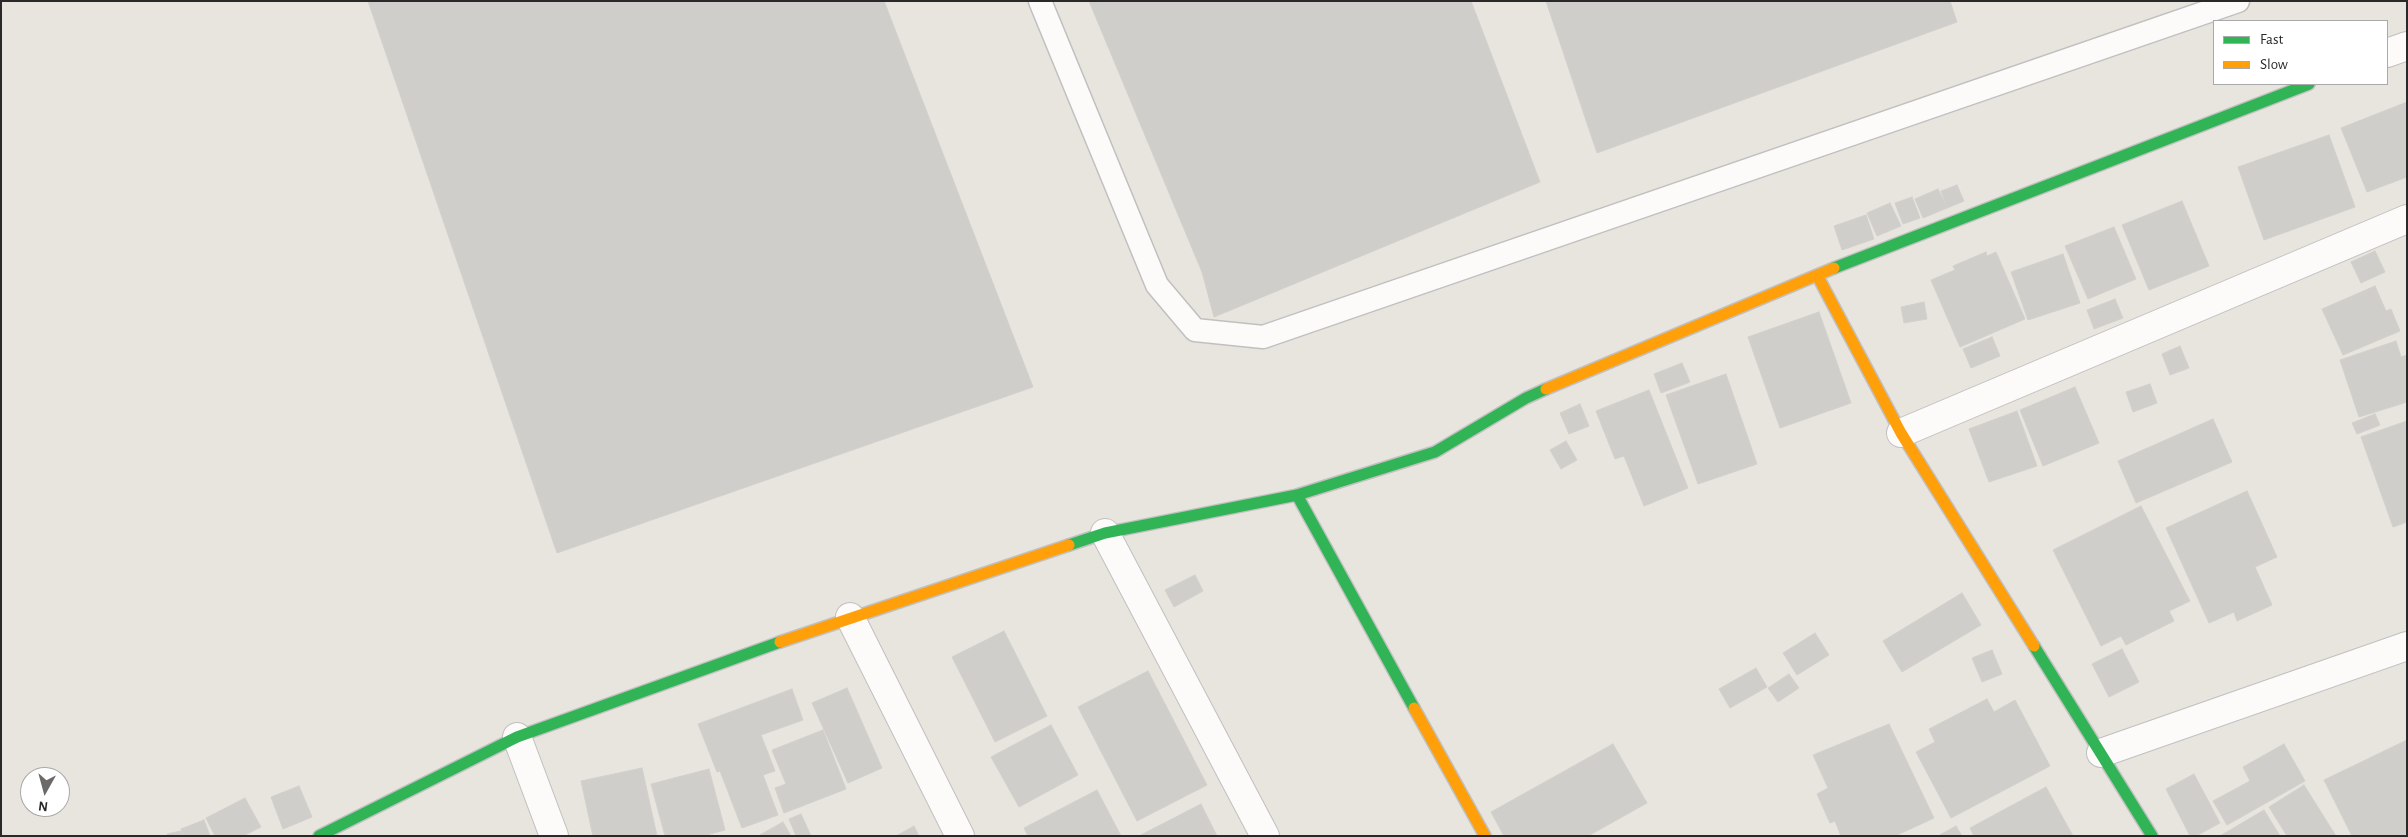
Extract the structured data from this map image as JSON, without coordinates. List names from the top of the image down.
{
  "legend": ["Fast", "Slow"],
  "north": "bottom"
}
